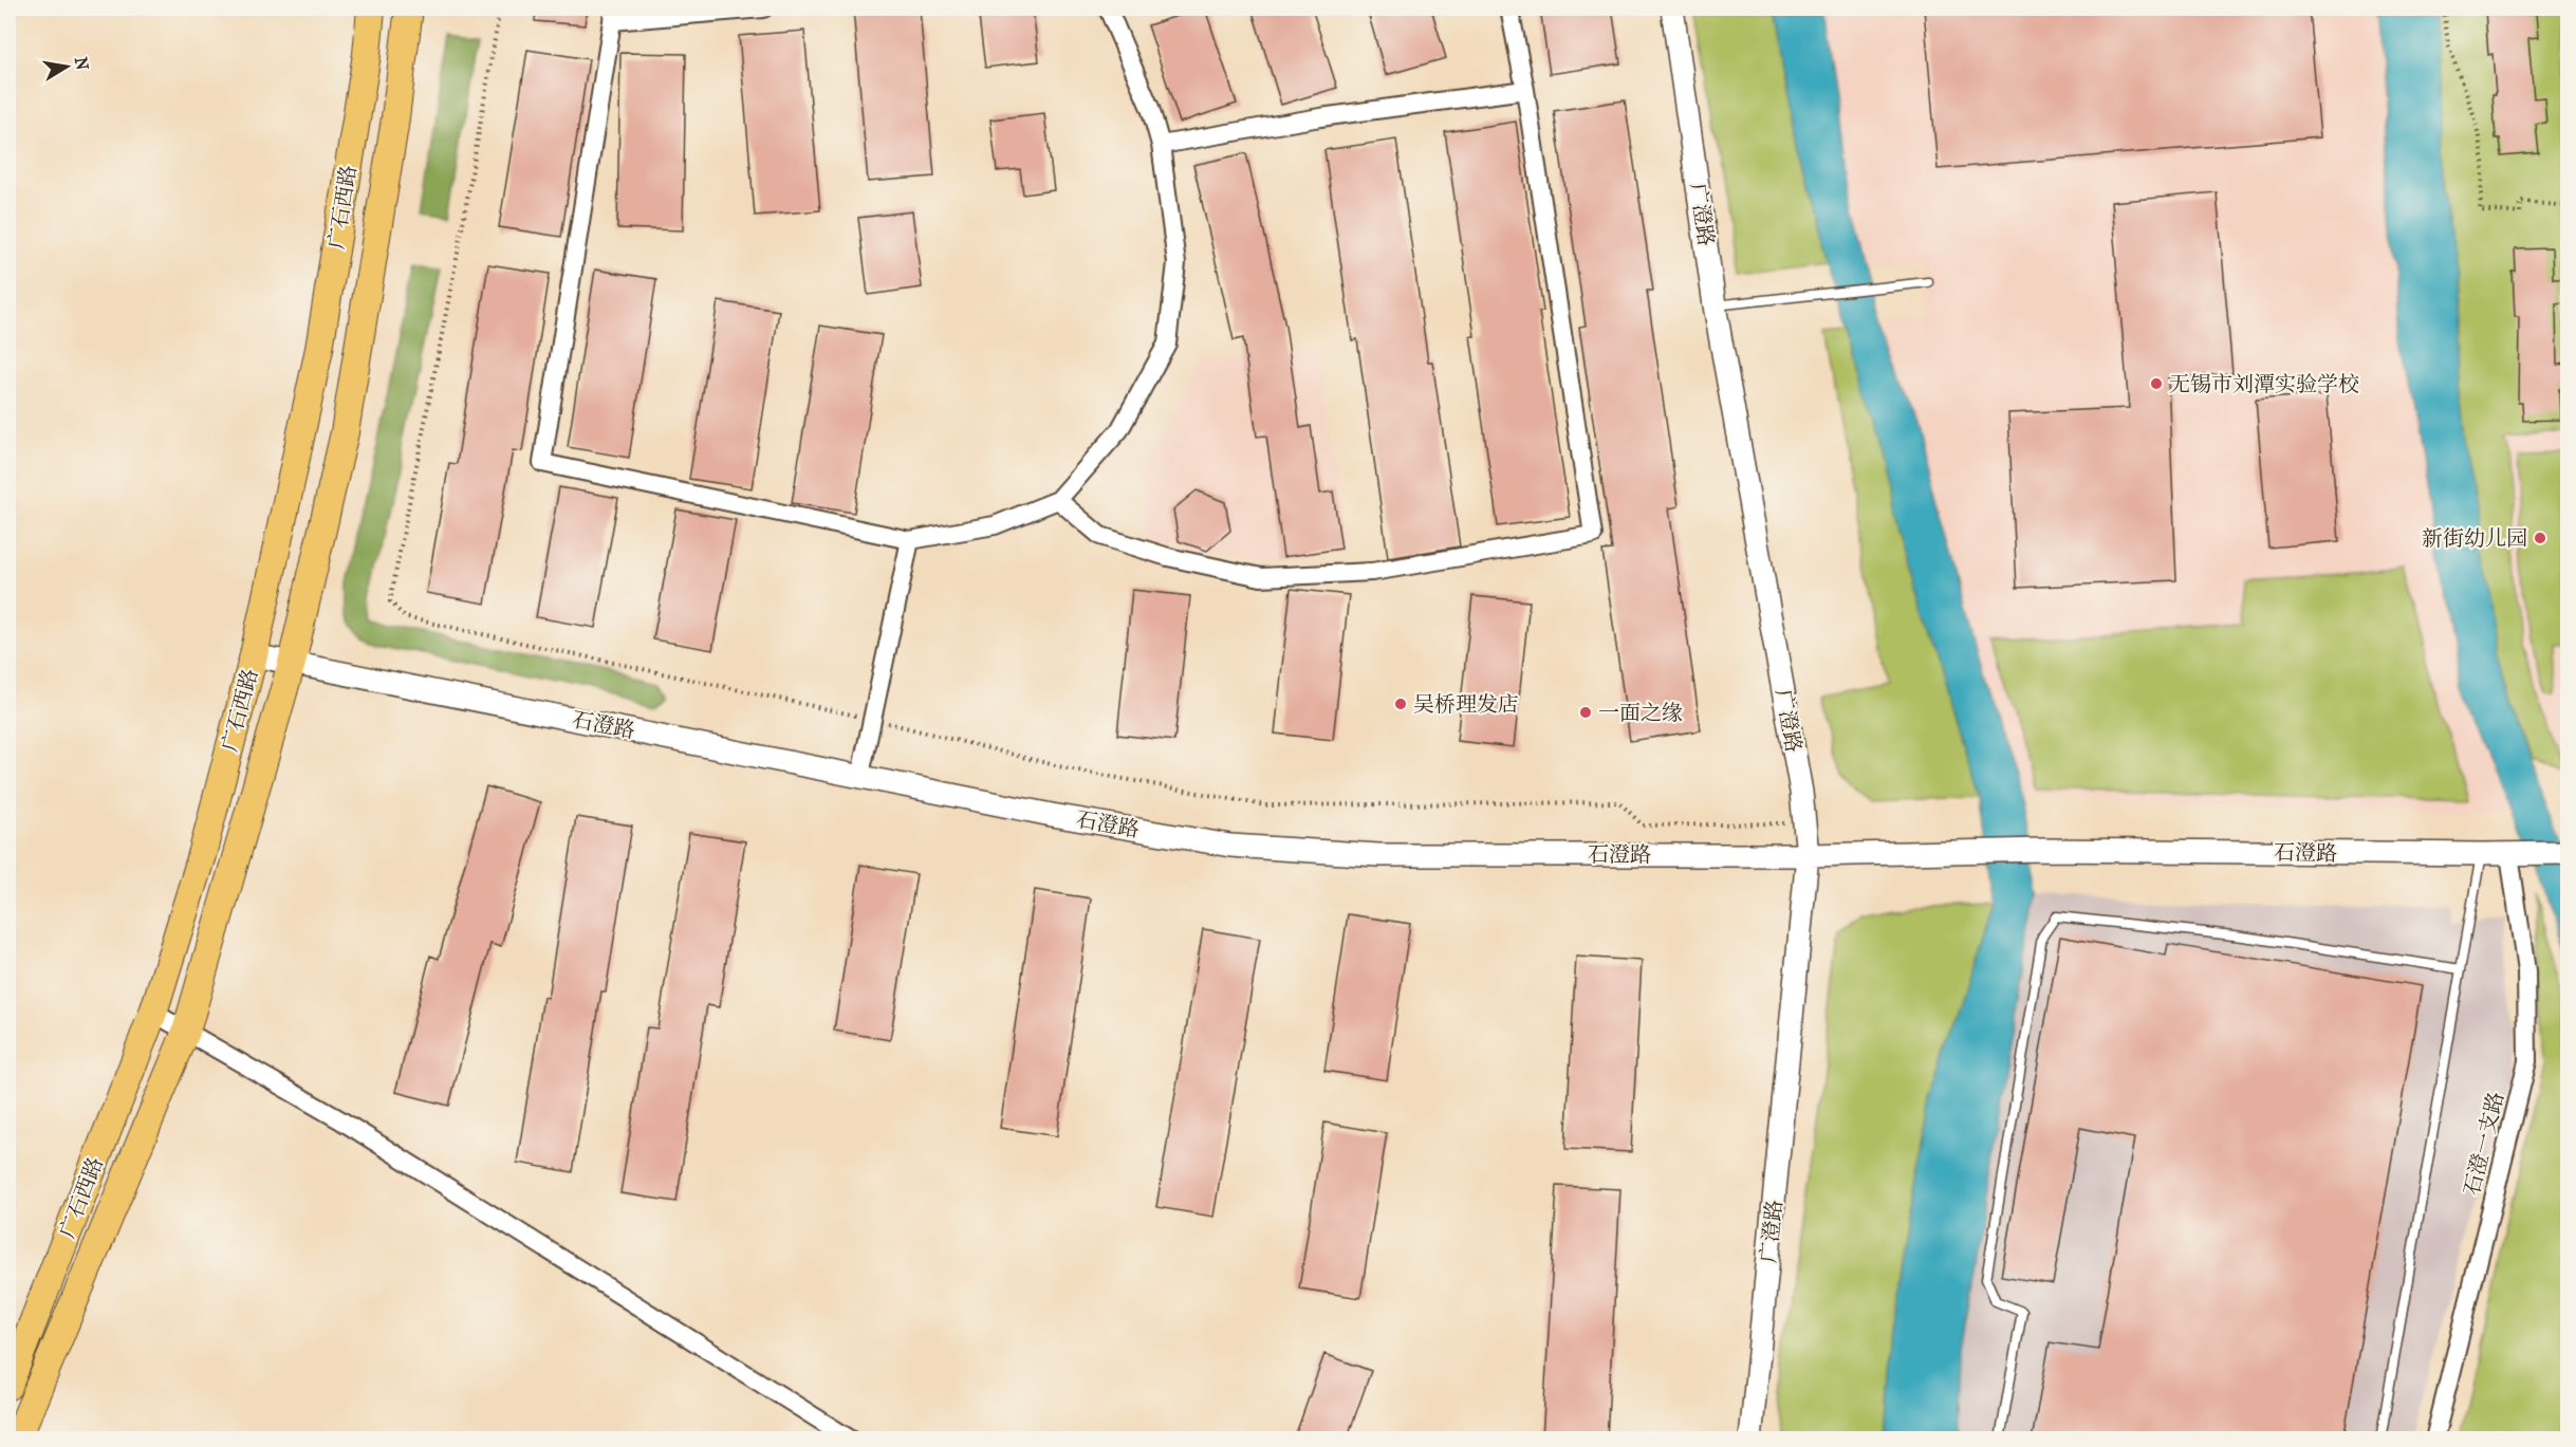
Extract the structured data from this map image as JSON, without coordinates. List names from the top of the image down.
{
  "streets": {
    "main road": ["广石西路"],
    "street": ["广澄路", "石澄路", "石澄一支路"]
  },
  "crossings": [
    ["广石西路", "石澄路"],
    ["广澄路", "石澄路"],
    ["石澄路", "石澄一支路"]
  ],
  "places": [
    "无锡市刘潭实验学校",
    "新街幼儿园",
    "吴桥理发店",
    "一面之缘"
  ],
  "north": "right"
}
